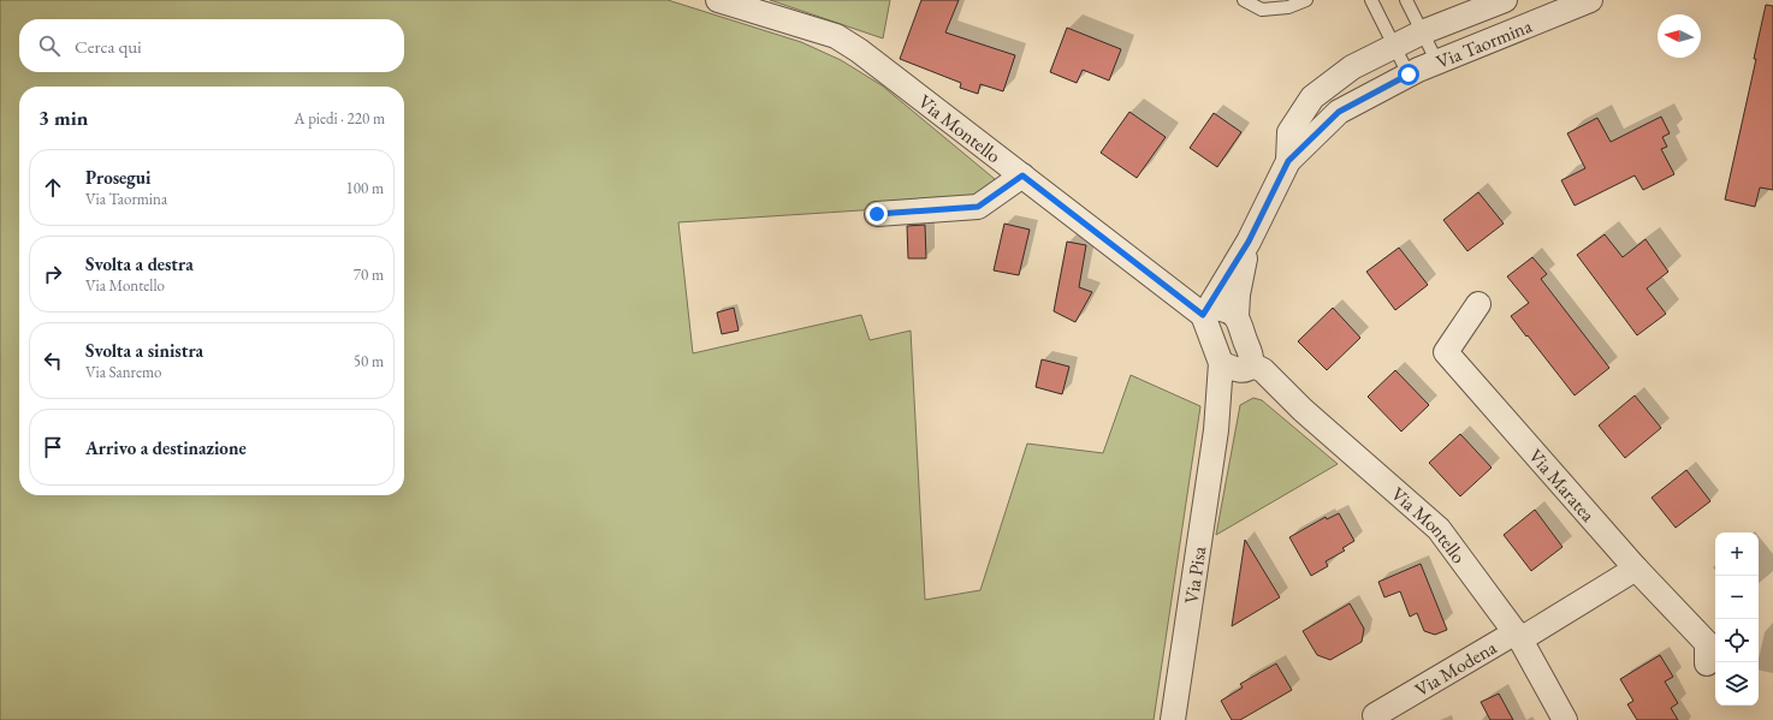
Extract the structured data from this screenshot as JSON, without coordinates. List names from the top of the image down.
{
  "streets": {
    "street": [
      "Via Taormina",
      "Via Montello",
      "Via Maratea",
      "Via Pisa",
      "Via Modena"
    ]
  },
  "crossings": [
    ["Via Taormina", "Via Montello"],
    ["Via Montello", "Via Pisa"],
    ["Via Montello", "Via Modena"]
  ],
  "north": "left",
  "page": {
    "search": "Cerca qui",
    "heading": ["3 min", "A piedi · 220 m"],
    "list": [
      ["Prosegui", "Via Taormina", "100 m"],
      ["Svolta a destra", "Via Montello", "70 m"],
      ["Svolta a sinistra", "Via Sanremo", "50 m"],
      "Arrivo a destinazione"
    ],
    "map_buttons": ["+", "−"]
  }
}
